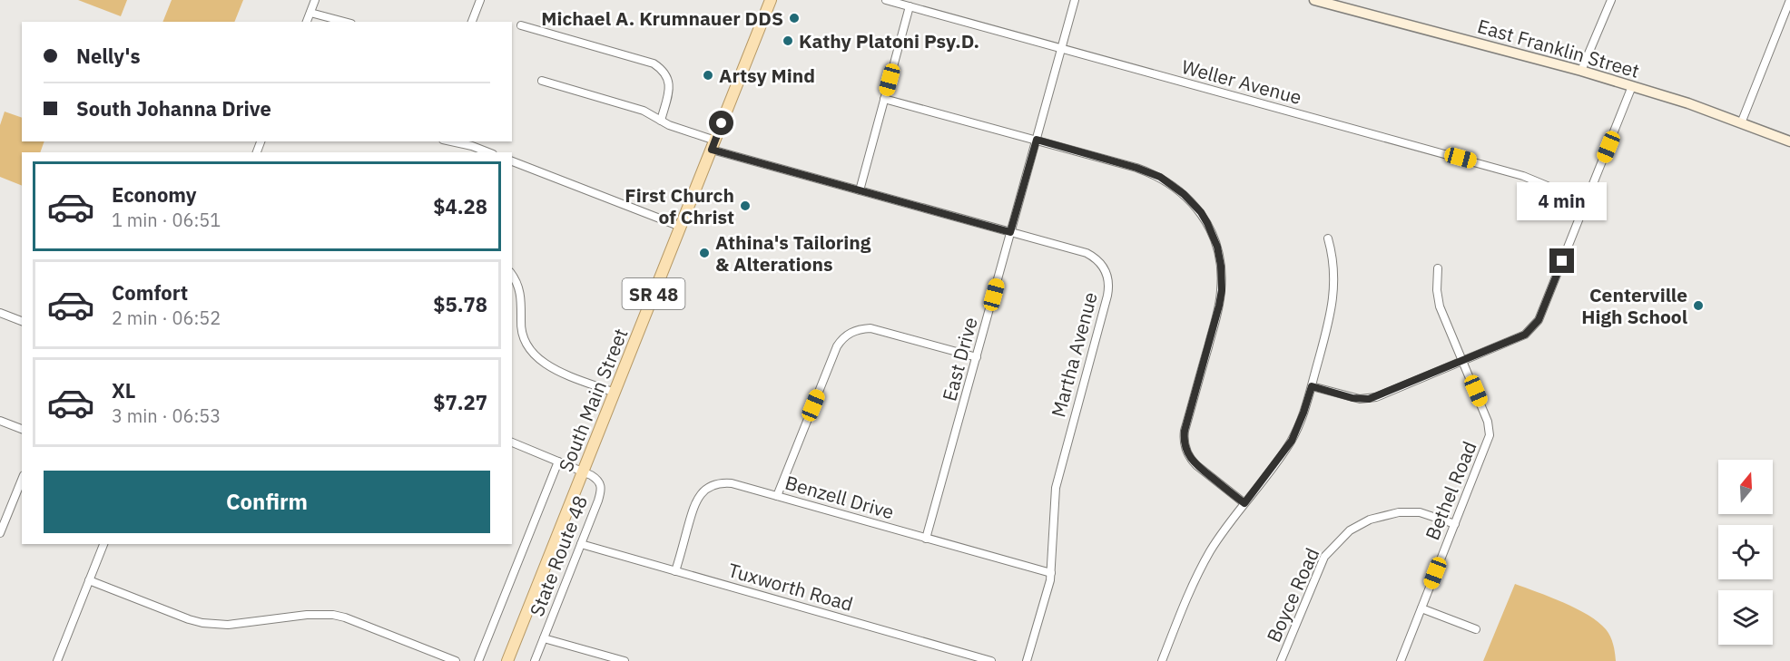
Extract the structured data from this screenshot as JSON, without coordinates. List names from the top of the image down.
{
  "streets": {
    "main road": ["SR 48", "South Main Street"],
    "street": [
      "East Franklin Street",
      "Weller Avenue",
      "Martha Avenue",
      "East Drive",
      "Bethel Road",
      "Benzell Drive",
      "State Route 48",
      "Tuxworth Road",
      "Boyce Road"
    ]
  },
  "crossings": [
    ["Weller Avenue", "East Drive"],
    ["Martha Avenue", "East Drive"],
    ["Martha Avenue", "South Main Street"],
    ["Martha Avenue", "Benzell Drive"],
    ["East Drive", "Benzell Drive"],
    ["South Main Street", "State Route 48"],
    ["Bethel Road", "Boyce Road"],
    ["Benzell Drive", "Tuxworth Road"],
    ["State Route 48", "Tuxworth Road"]
  ],
  "places": [
    "Michael A. Krumnauer DDS",
    "Kathy Platoni Psy.D.",
    "Artsy Mind",
    "First Church of Christ",
    "Athina's Tailoring & Alterations",
    "Centerville High School"
  ],
  "north": "top",
  "page": {
    "banner": ["Nelly's", "South Johanna Drive"],
    "list": [
      {
        "name": "Economy",
        "note": "1 min · 06:51",
        "value": "$4.28"
      },
      {
        "name": "Comfort",
        "note": "2 min · 06:52",
        "value": "$5.78"
      },
      {
        "name": "XL",
        "note": "3 min · 06:53",
        "value": "$7.27"
      }
    ],
    "bubble": "4 min",
    "buttons": "Confirm"
  }
}
